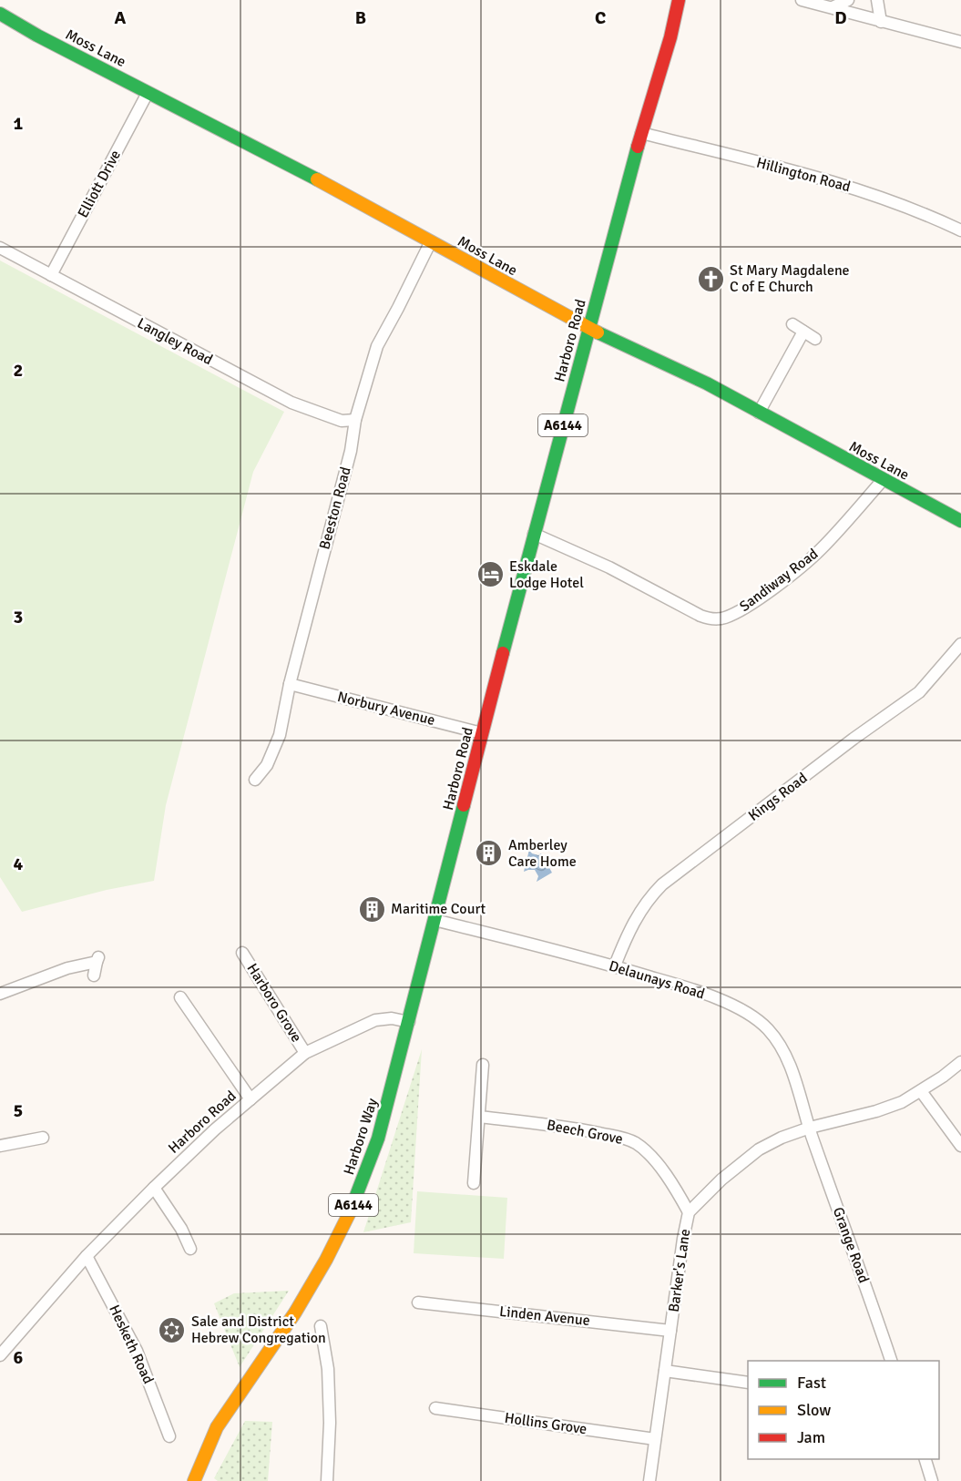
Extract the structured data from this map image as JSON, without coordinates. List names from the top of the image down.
{
  "streets": {
    "main road": [
      "Moss Lane",
      "Harboro Road",
      "A6144",
      "Harboro Way"
    ],
    "street": [
      "Hillington Road",
      "Elliott Drive",
      "Langley Road",
      "Beeston Road",
      "Sandiway Road",
      "Norbury Avenue",
      "Kings Road",
      "Delaunays Road",
      "Harboro Grove",
      "Beech Grove",
      "Grange Road",
      "Barker's Lane",
      "Linden Avenue",
      "Hesketh Road",
      "Hollins Grove"
    ]
  },
  "crossings": [
    ["Moss Lane", "Elliott Drive"],
    ["Moss Lane", "Harboro Road"],
    ["Moss Lane", "Beeston Road"],
    ["Moss Lane", "Sandiway Road"],
    ["Hillington Road", "Harboro Road"],
    ["Elliott Drive", "Langley Road"],
    ["Harboro Road", "Sandiway Road"],
    ["Harboro Road", "Norbury Avenue"],
    ["Harboro Road", "Delaunays Road"],
    ["Harboro Road", "Harboro Grove"],
    ["Harboro Road", "Harboro Way"],
    ["Harboro Road", "Hesketh Road"],
    ["Langley Road", "Beeston Road"],
    ["Beeston Road", "Norbury Avenue"],
    ["Kings Road", "Delaunays Road"],
    ["Delaunays Road", "Grange Road"],
    ["Delaunays Road", "Barker's Lane"],
    ["Beech Grove", "Barker's Lane"],
    ["Grange Road", "Barker's Lane"],
    ["Barker's Lane", "Linden Avenue"],
    ["Barker's Lane", "Hollins Grove"]
  ],
  "places": {
    "church": ["St Mary Magdalene C of E Church"],
    "hotel": ["Eskdale Lodge Hotel"],
    "building": ["Amberley Care Home", "Maritime Court"],
    "synagogue": ["Sale and District Hebrew Congregation"]
  },
  "legend": ["Fast", "Slow", "Jam"],
  "grid": {
    "columns": [
      "A",
      "B",
      "C",
      "D"
    ],
    "rows": [
      "1",
      "2",
      "3",
      "4",
      "5",
      "6"
    ]
  }
}
